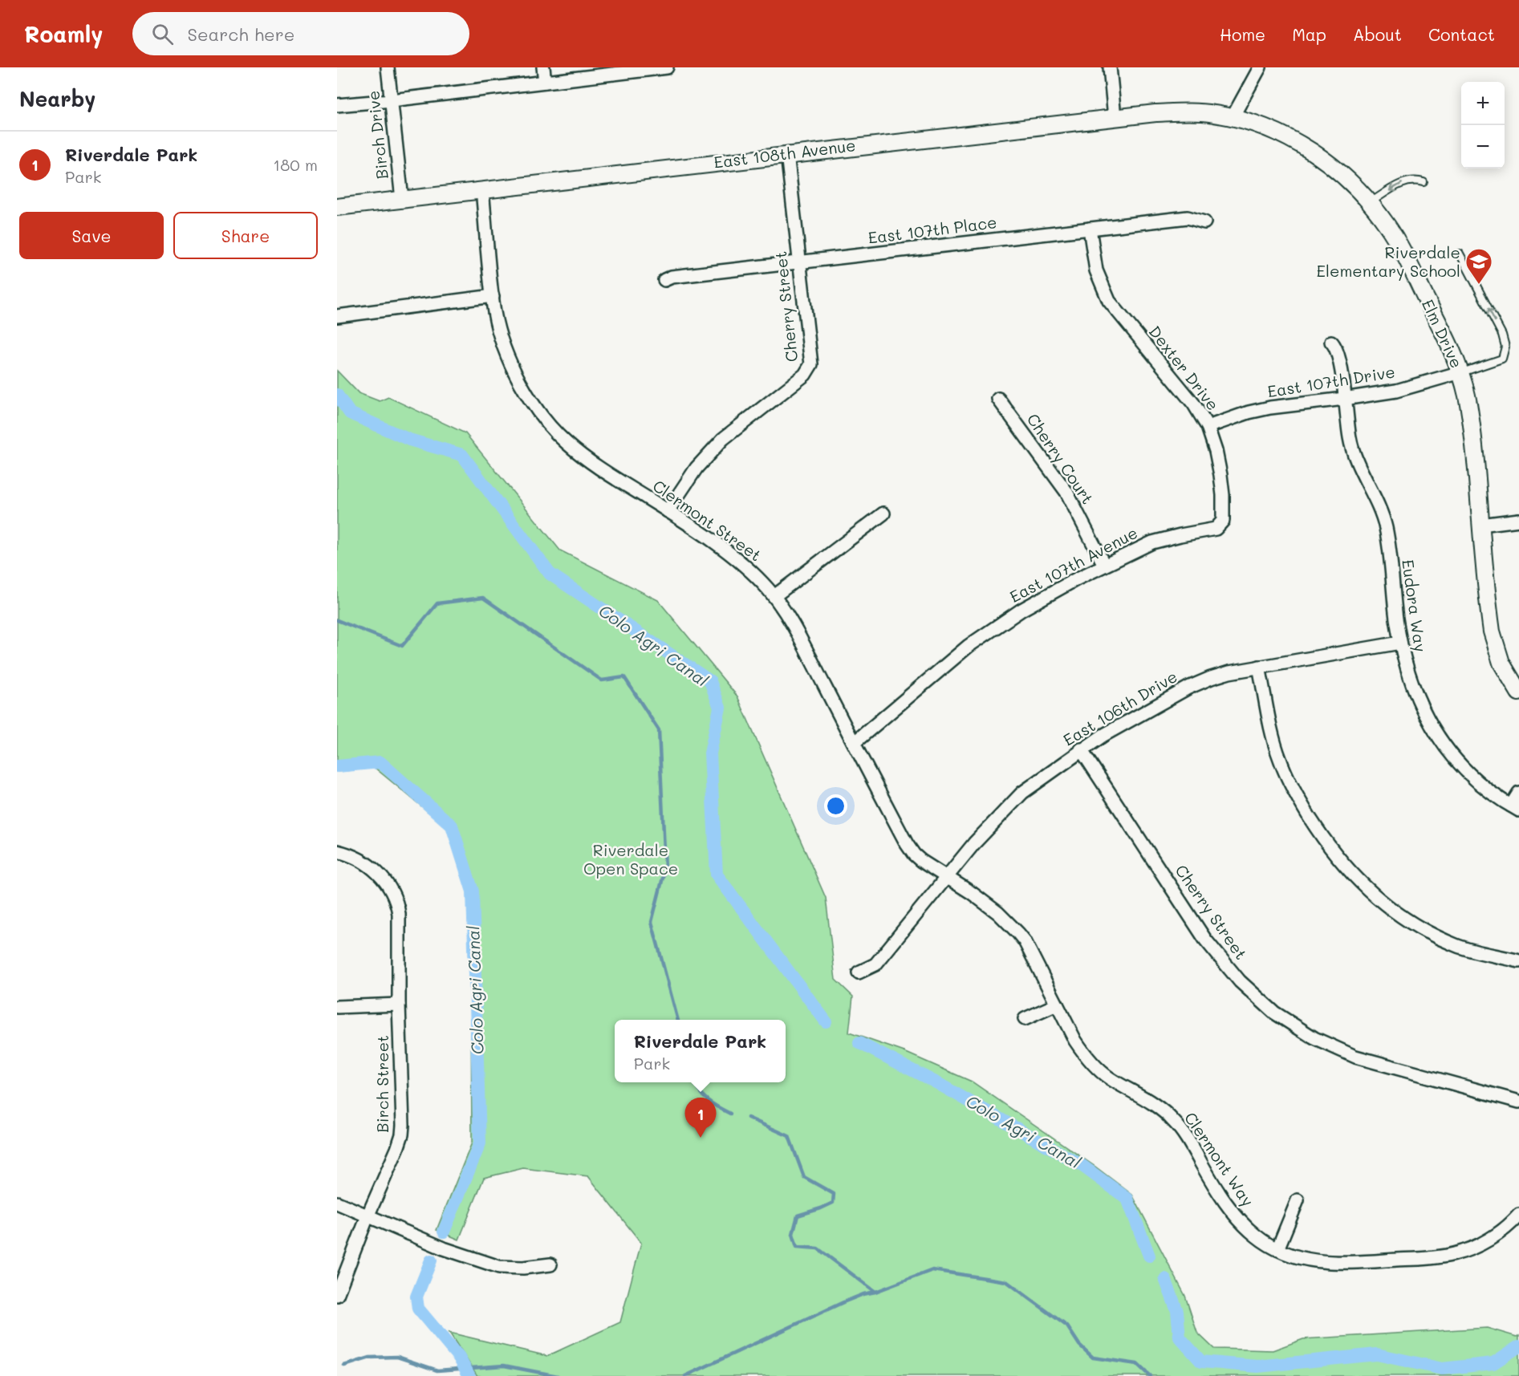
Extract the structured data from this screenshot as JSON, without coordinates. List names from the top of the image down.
{
  "streets": {
    "street": [
      "Birch Drive",
      "East 108th Avenue",
      "East 107th Place",
      "Cherry Street",
      "Elm Drive",
      "Dexter Drive",
      "East 107th Drive",
      "Cherry Court",
      "Clermont Street",
      "East 107th Avenue",
      "Eudora Way",
      "East 106th Drive",
      "Birch Street",
      "Clermont Way"
    ]
  },
  "crossings": [
    ["Birch Drive", "East 108th Avenue"],
    ["East 108th Avenue", "Cherry Street"],
    ["East 108th Avenue", "Elm Drive"],
    ["East 108th Avenue", "Clermont Street"],
    ["East 107th Place", "Cherry Street"],
    ["East 107th Place", "Dexter Drive"],
    ["Cherry Street", "Clermont Street"],
    ["Cherry Street", "East 106th Drive"],
    ["Elm Drive", "East 107th Drive"],
    ["Dexter Drive", "East 107th Drive"],
    ["Dexter Drive", "East 107th Avenue"],
    ["East 107th Drive", "Eudora Way"],
    ["Cherry Court", "East 107th Avenue"],
    ["Clermont Street", "East 107th Avenue"],
    ["Clermont Street", "East 106th Drive"],
    ["Clermont Street", "Clermont Way"],
    ["Eudora Way", "East 106th Drive"],
    ["East 106th Drive", "Clermont Way"]
  ],
  "water": ["Colo Agri Canal"],
  "parks": ["Riverdale Open Space"],
  "places": {
    "school or university": ["Riverdale Elementary School"]
  },
  "page": {
    "header": "Roamly",
    "search": "Search here",
    "nav": [
      "Home",
      "Map",
      "About",
      "Contact"
    ],
    "heading": "Nearby",
    "map_buttons": ["+", "−"],
    "list": [
      {
        "mark": "1",
        "name": "Riverdale Park",
        "note": "Park",
        "value": "180 m"
      }
    ],
    "buttons": ["Save", "Share"],
    "popup": ["Riverdale Park", "Park"],
    "pins": "1"
  }
}
